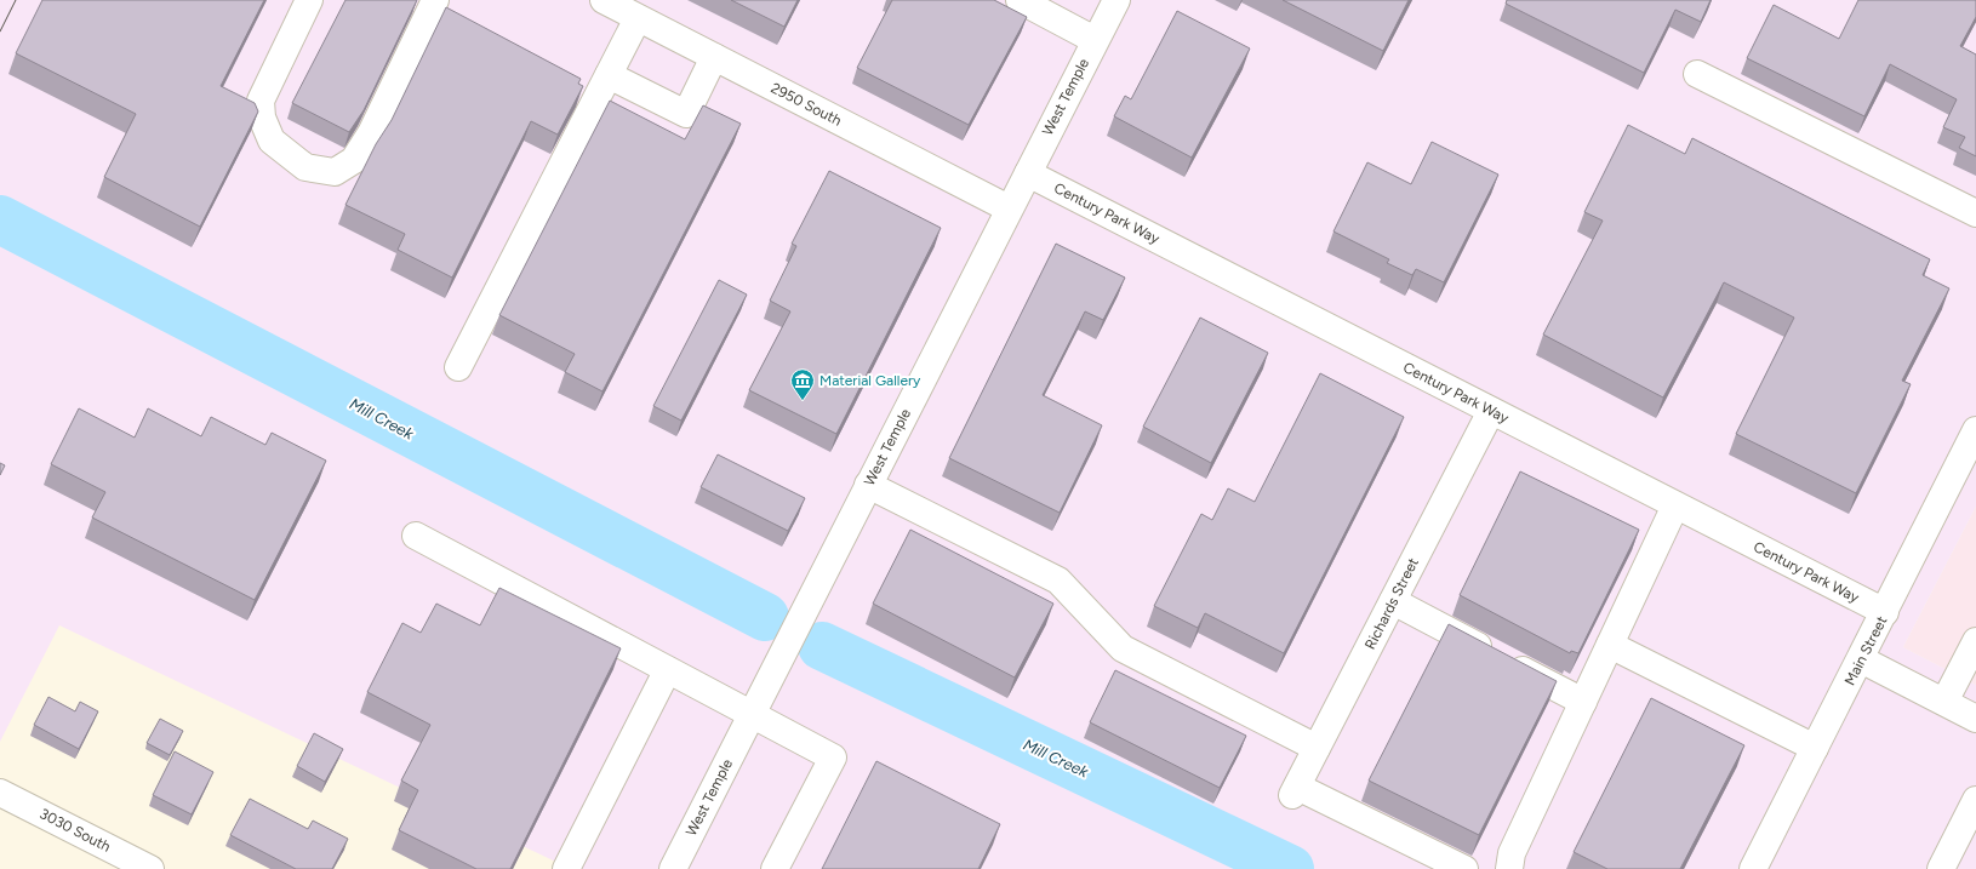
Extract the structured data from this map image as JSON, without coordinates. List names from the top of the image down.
{
  "streets": {
    "street": [
      "West Temple",
      "2950 South",
      "Century Park Way",
      "Richards Street",
      "Main Street",
      "3030 South"
    ]
  },
  "crossings": [
    ["West Temple", "2950 South"],
    ["West Temple", "Century Park Way"],
    ["Century Park Way", "Richards Street"],
    ["Century Park Way", "Main Street"]
  ],
  "water": ["Mill Creek"],
  "places": {
    "museum": ["Material Gallery"]
  }
}
